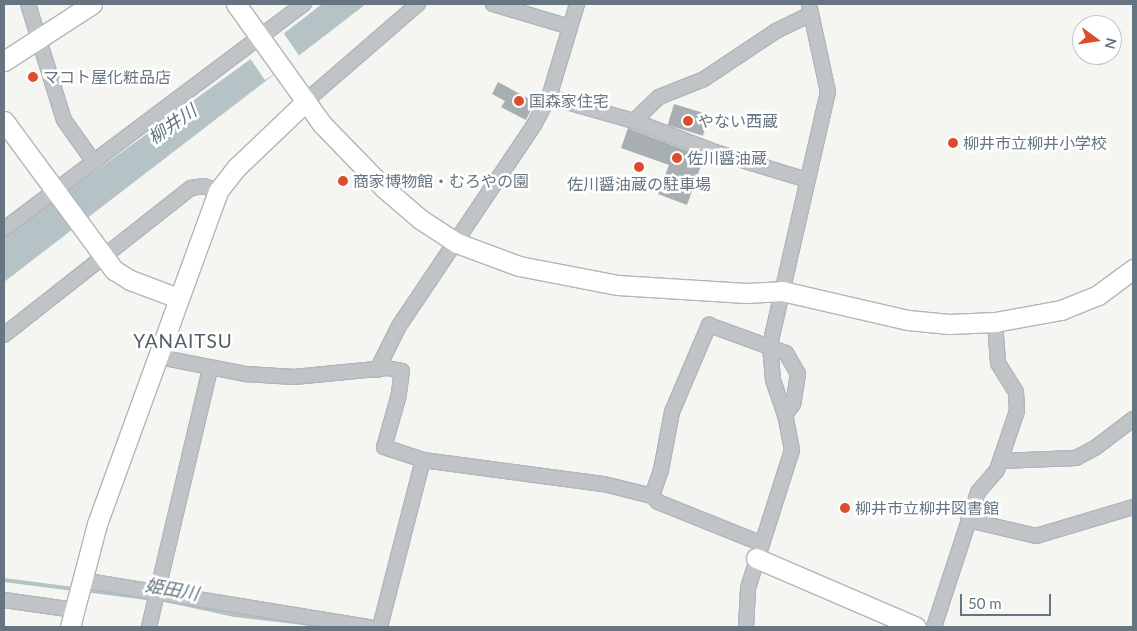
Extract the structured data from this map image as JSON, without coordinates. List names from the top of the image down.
{
  "districts": ["YANAITSU"],
  "water": ["柳井川", "姫田川"],
  "places": [
    "マコト屋化粧品店",
    "国森家住宅",
    "やない西蔵",
    "柳井市立柳井小学校",
    "佐川醤油蔵",
    "佐川醤油蔵の駐車場",
    "商家博物館・むろやの園",
    "柳井市立柳井図書館"
  ],
  "scale_bar": "50 m",
  "north": "right"
}
